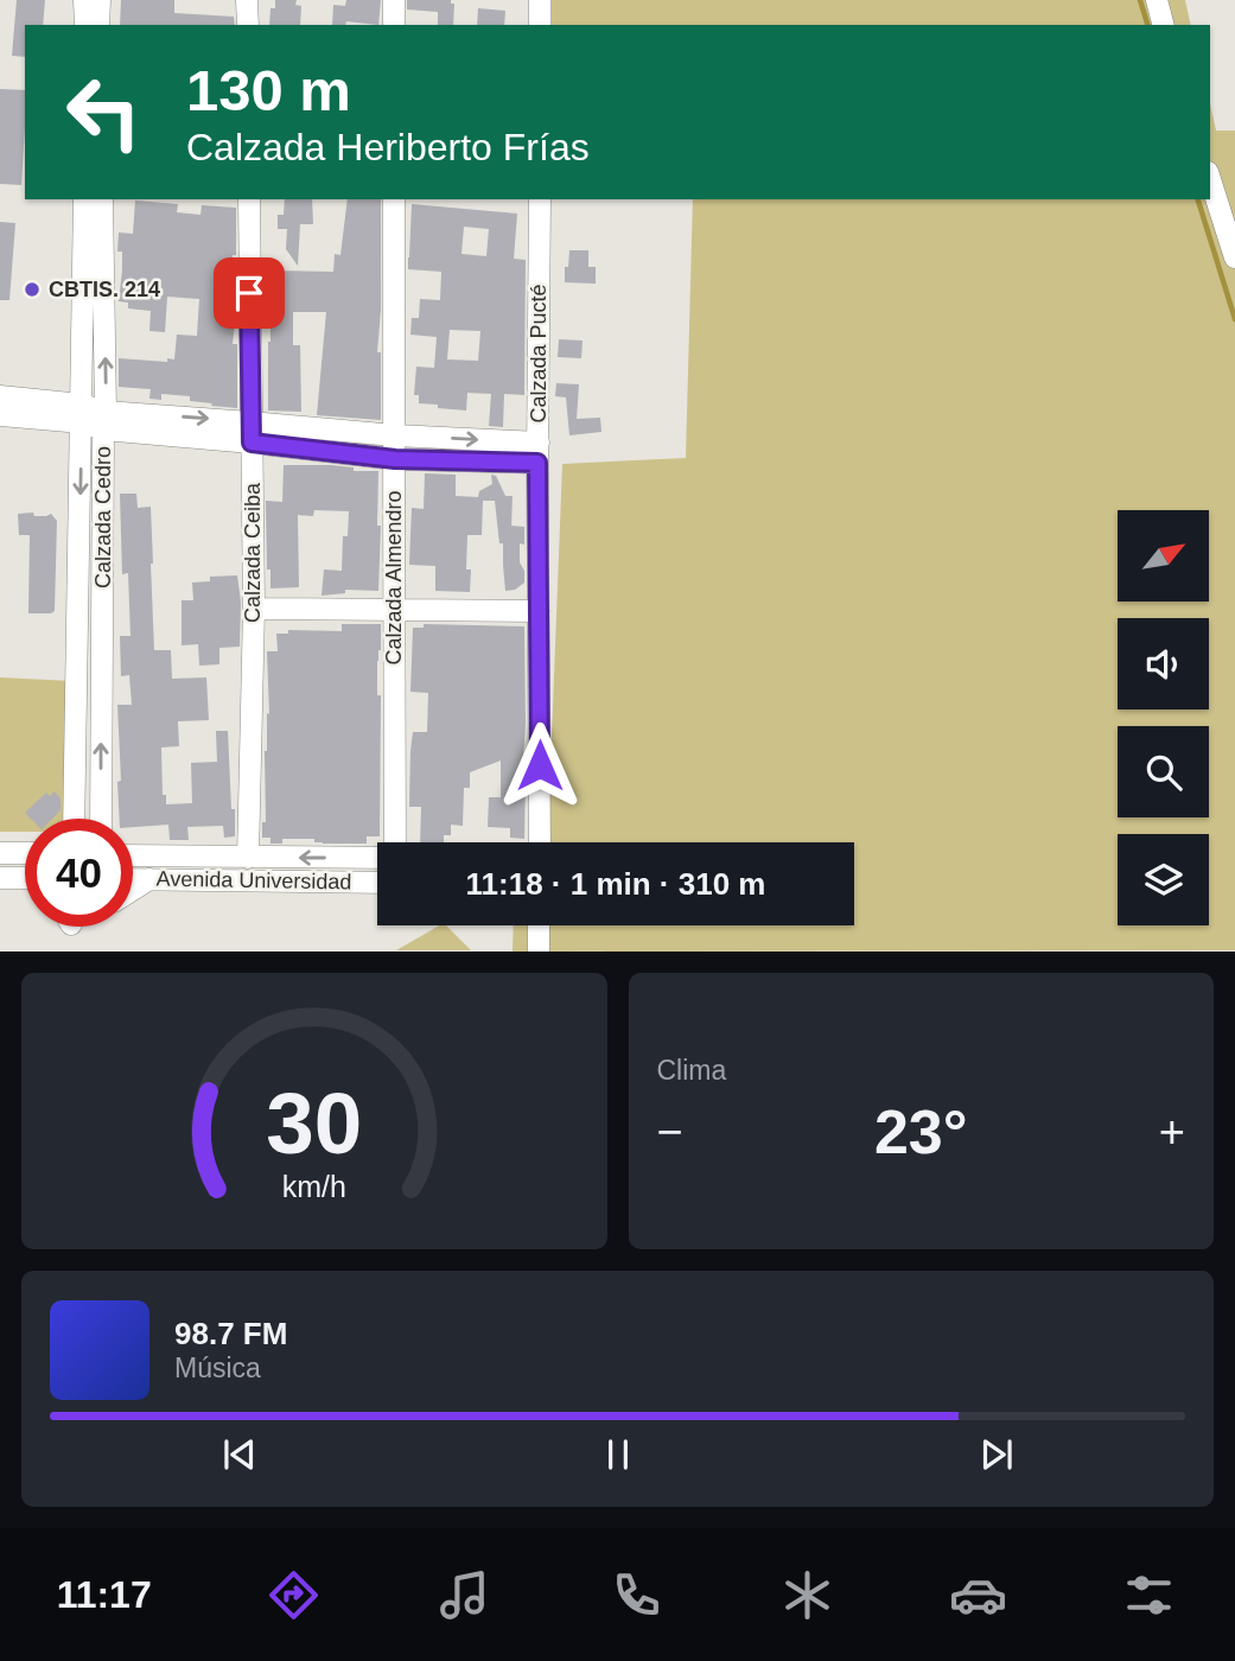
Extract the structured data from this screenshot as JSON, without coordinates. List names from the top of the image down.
{
  "streets": {
    "street": [
      "Calzada Pucté",
      "Calzada Cedro",
      "Calzada Ceiba",
      "Calzada Almendro",
      "Avenida Universidad"
    ]
  },
  "crossings": [
    ["Calzada Ceiba", "Avenida Universidad"]
  ],
  "places": ["CBTIS. 214"],
  "north": "top right",
  "page": {
    "turn": ["130 m", "Calzada Heriberto Frías"],
    "limit": "40",
    "trip": "11:18 · 1 min · 310 m",
    "tile": "Clima",
    "heat": ["−", "23°", "+"],
    "song": ["98.7 FM", "Música"],
    "tabs": "11:17",
    "gauge": ["30", "km/h"]
  }
}
